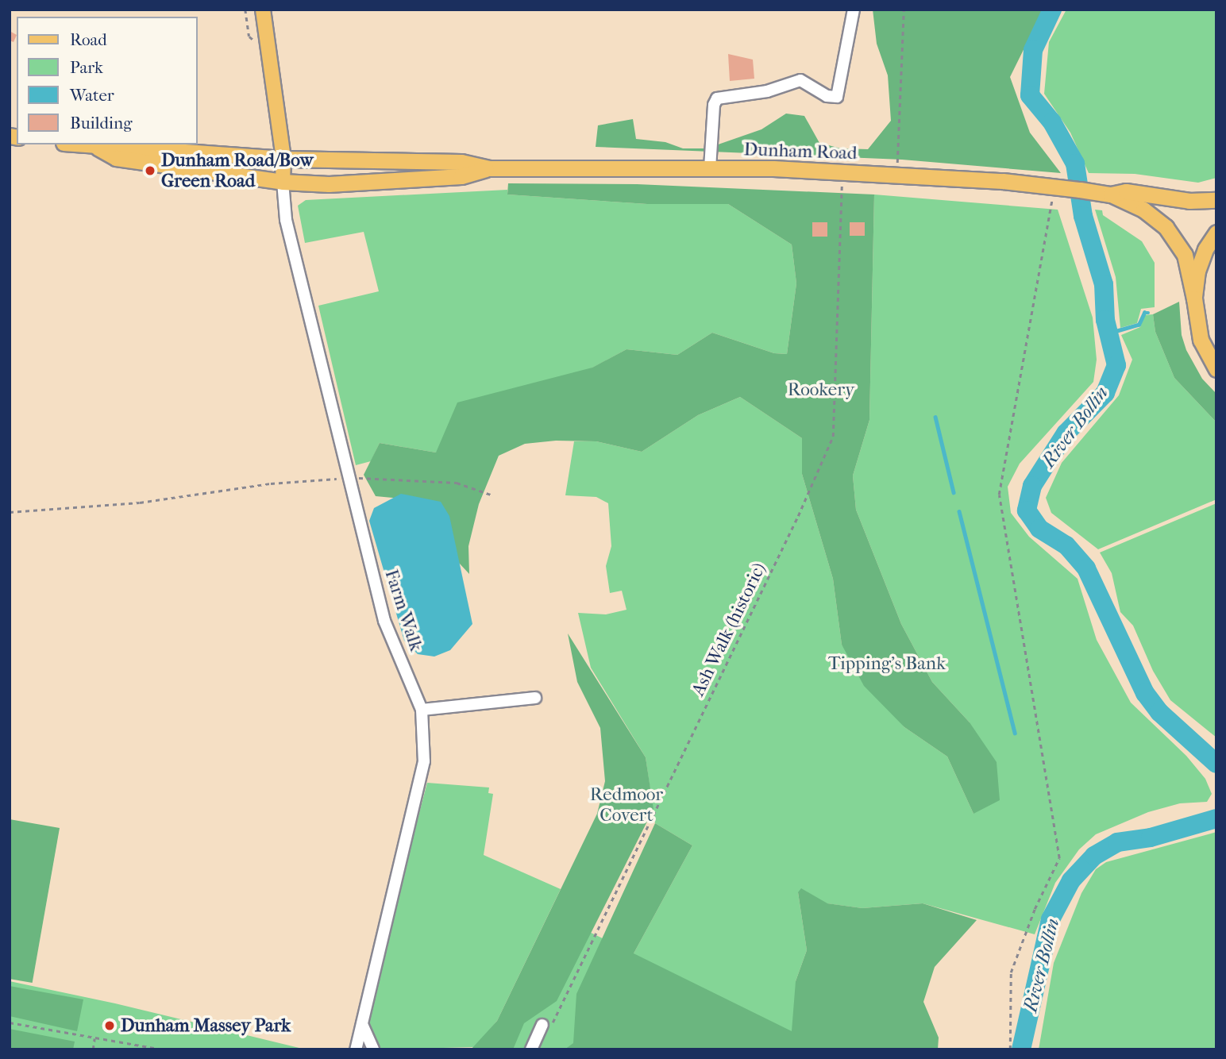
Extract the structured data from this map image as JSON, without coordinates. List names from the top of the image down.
{
  "streets": {
    "highway": ["Dunham Road"],
    "lane": ["Farm Walk"],
    "path": ["Ash Walk (historic)"]
  },
  "crossings": [
    ["Dunham Road", "Farm Walk"]
  ],
  "water": ["River Bollin"],
  "parks": ["Rookery", "Tipping's Bank", "Redmoor Covert"],
  "places": ["Dunham Road/Bow Green Road", "Dunham Massey Park"],
  "legend": [
    "Road",
    "Park",
    "Water",
    "Building"
  ]
}
